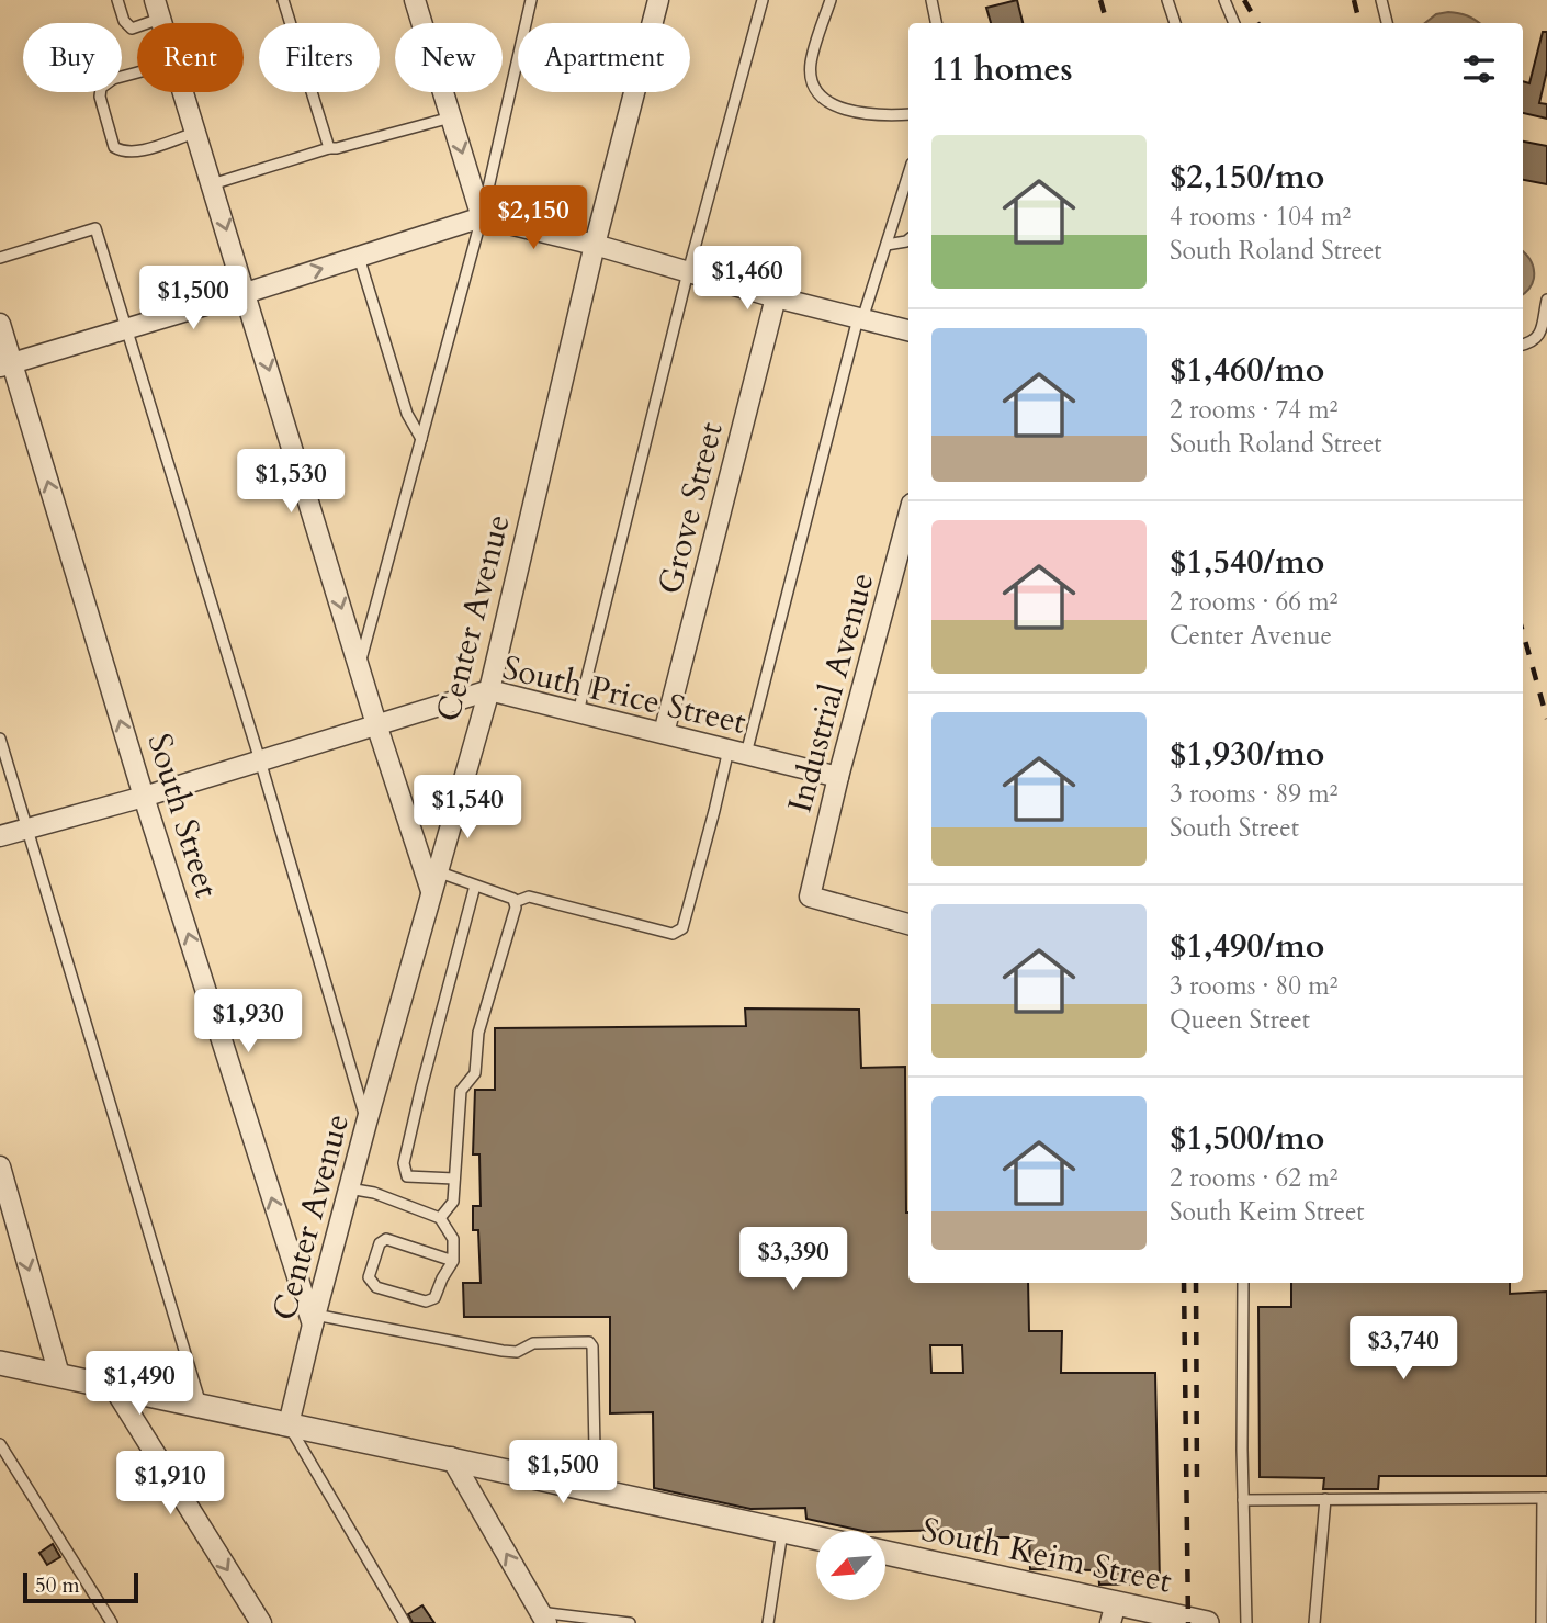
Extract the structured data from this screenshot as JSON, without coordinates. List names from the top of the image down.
{
  "streets": {
    "street": [
      "Grove Street",
      "Center Avenue",
      "Industrial Avenue",
      "South Price Street",
      "South Street",
      "South Keim Street"
    ]
  },
  "crossings": [
    ["Grove Street", "South Price Street"],
    ["Center Avenue", "South Price Street"],
    ["Center Avenue", "South Street"],
    ["Industrial Avenue", "South Price Street"],
    ["South Price Street", "South Street"]
  ],
  "one_way": ["South Street"],
  "scale_bar": "50 m",
  "north": "bottom left",
  "page": {
    "chip": [
      "Buy",
      "Rent",
      "Filters",
      "New",
      "Apartment"
    ],
    "heading": "11 homes",
    "list": [
      {
        "name": "$2,150/mo",
        "note": "4 rooms · 104 m² · South Roland Street"
      },
      {
        "name": "$1,460/mo",
        "note": "2 rooms · 74 m² · South Roland Street"
      },
      {
        "name": "$1,540/mo",
        "note": "2 rooms · 66 m² · Center Avenue"
      },
      {
        "name": "$1,930/mo",
        "note": "3 rooms · 89 m² · South Street"
      },
      {
        "name": "$1,490/mo",
        "note": "3 rooms · 80 m² · Queen Street"
      },
      {
        "name": "$1,500/mo",
        "note": "2 rooms · 62 m² · South Keim Street"
      }
    ],
    "price": [
      "$2,150",
      "$1,460",
      "$1,500",
      "$1,530",
      "$1,540",
      "$1,930",
      "$3,390",
      "$3,740",
      "$1,490",
      "$1,500",
      "$1,910"
    ],
    "scale": "50 m"
  }
}
